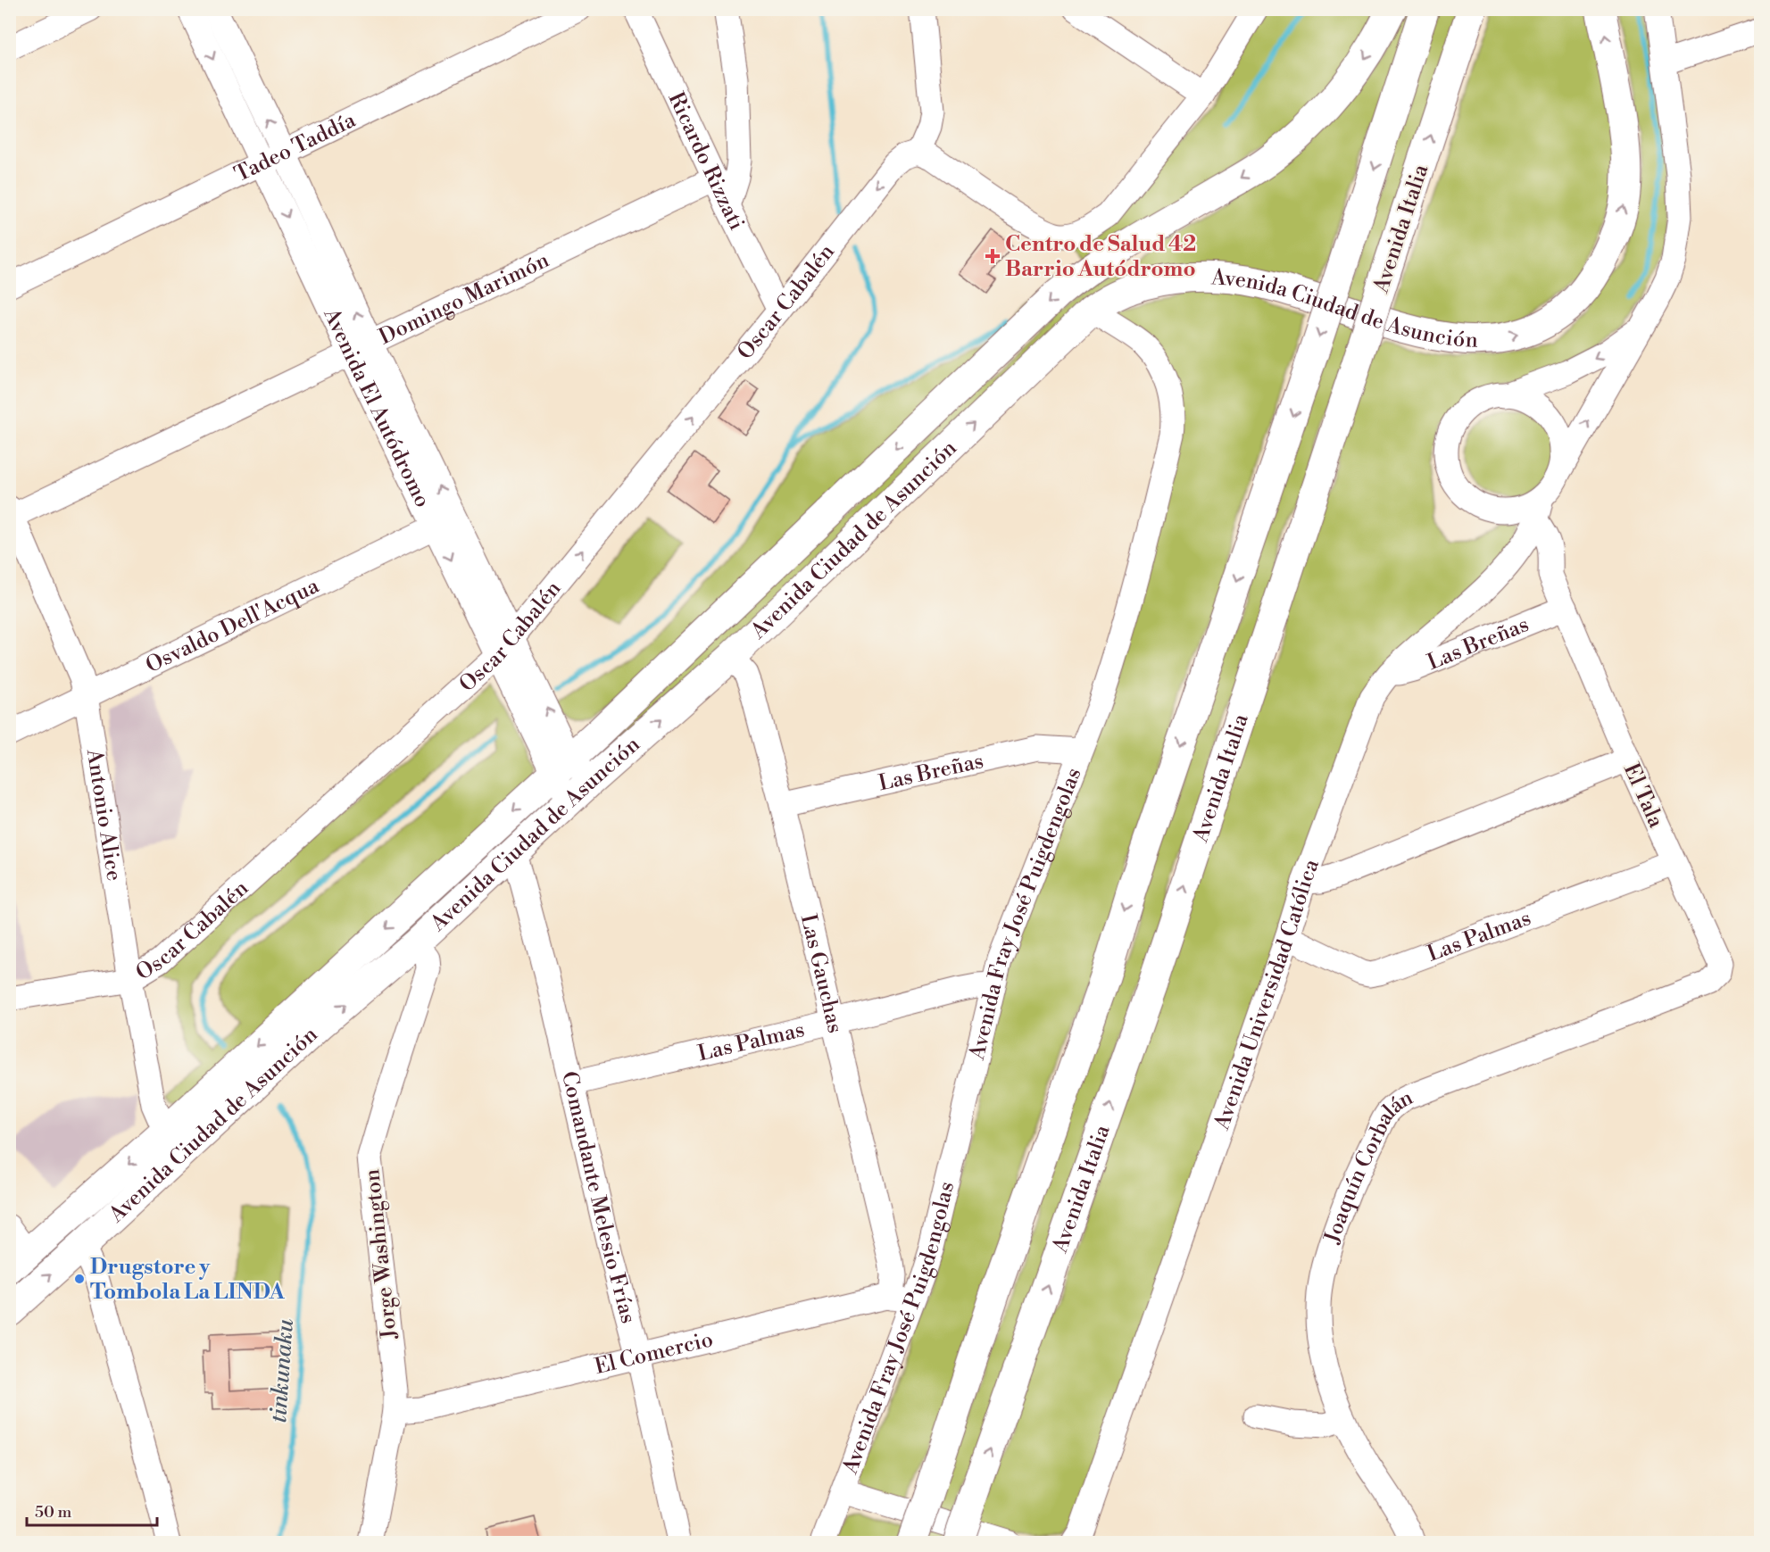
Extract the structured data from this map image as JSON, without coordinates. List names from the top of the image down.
{
  "streets": {
    "main road": ["Avenida Italia", "Avenida Ciudad de Asunción"],
    "street": [
      "Tadeo Taddía",
      "Ricardo Rizzati",
      "Domingo Marimón",
      "Oscar Cabalén",
      "Avenida El Autódromo",
      "Osvaldo Dell'Acqua",
      "Las Breñas",
      "El Tala",
      "Antonio Alice",
      "Avenida Fray José Puigdengolas",
      "Las Palmas",
      "Las Gauchas",
      "Avenida Universidad Católica",
      "Joaquín Corbalán",
      "Comandante Melesio Frías",
      "Jorge Washington",
      "El Comercio"
    ]
  },
  "crossings": [
    ["Tadeo Taddía", "Avenida El Autódromo"],
    ["Ricardo Rizzati", "Domingo Marimón"],
    ["Ricardo Rizzati", "Oscar Cabalén"],
    ["Domingo Marimón", "Avenida El Autódromo"],
    ["Domingo Marimón", "Antonio Alice"],
    ["Oscar Cabalén", "Avenida El Autódromo"],
    ["Oscar Cabalén", "Antonio Alice"],
    ["Avenida Ciudad de Asunción", "Avenida El Autódromo"],
    ["Avenida Ciudad de Asunción", "Antonio Alice"],
    ["Avenida Ciudad de Asunción", "Avenida Fray José Puigdengolas"],
    ["Avenida Ciudad de Asunción", "Las Gauchas"],
    ["Avenida Ciudad de Asunción", "Comandante Melesio Frías"],
    ["Avenida Ciudad de Asunción", "Jorge Washington"],
    ["Avenida El Autódromo", "Osvaldo Dell'Acqua"],
    ["Osvaldo Dell'Acqua", "Antonio Alice"],
    ["Las Breñas", "El Tala"],
    ["Las Breñas", "Avenida Fray José Puigdengolas"],
    ["Las Breñas", "Las Gauchas"],
    ["Las Breñas", "Avenida Universidad Católica"],
    ["El Tala", "Las Palmas"],
    ["El Tala", "Avenida Universidad Católica"],
    ["El Tala", "Joaquín Corbalán"],
    ["Avenida Fray José Puigdengolas", "Las Palmas"],
    ["Avenida Fray José Puigdengolas", "Las Gauchas"],
    ["Avenida Fray José Puigdengolas", "El Comercio"],
    ["Las Palmas", "Las Gauchas"],
    ["Las Palmas", "Avenida Universidad Católica"],
    ["Las Palmas", "Comandante Melesio Frías"],
    ["Las Gauchas", "El Comercio"],
    ["Comandante Melesio Frías", "El Comercio"],
    ["Jorge Washington", "El Comercio"]
  ],
  "water": ["tinkunaku"],
  "places": {
    "health": ["Centro de Salud 42 Barrio Autódromo"],
    "other": ["Drugstore y Tombola La LINDA"]
  },
  "scale_bar": "50 m"
}
